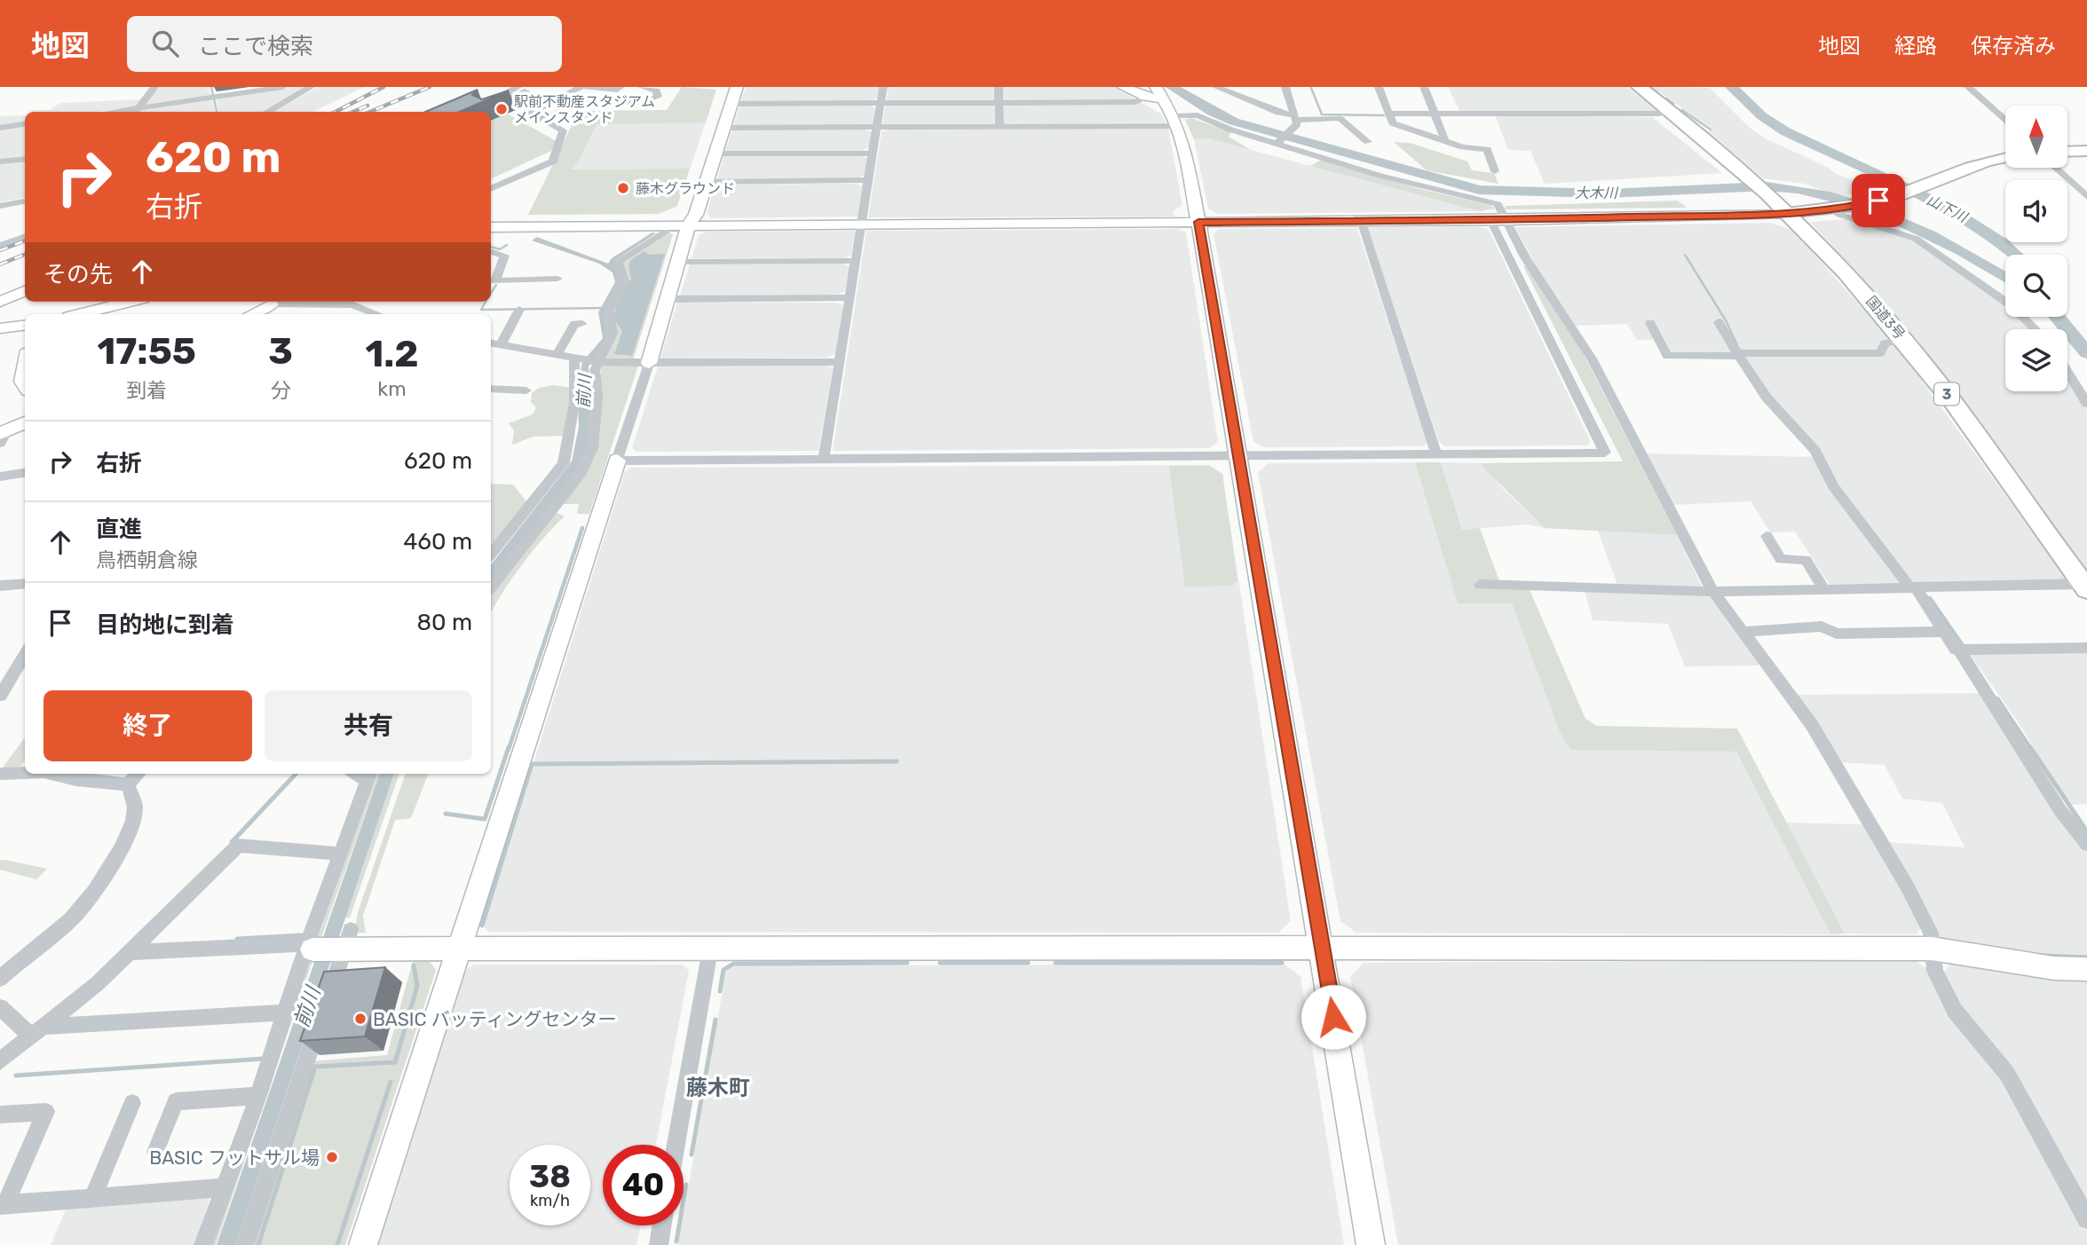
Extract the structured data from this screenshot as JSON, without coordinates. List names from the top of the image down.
{
  "streets": {
    "highway": ["国道3号", "3"]
  },
  "districts": ["藤木町"],
  "water": ["大木川", "山下川", "前川"],
  "places": [
    "駅前不動産スタジアム メインスタンド",
    "藤木グラウンド",
    "BASIC バッティングセンター",
    "BASIC フットサル場"
  ],
  "north": "top",
  "page": {
    "header": "地図",
    "search": "ここで検索",
    "nav": ["地図", "経路", "保存済み"],
    "turn": ["620 m", "右折"],
    "then": "その先",
    "eta": [
      "17:55",
      "到着",
      "3",
      "分",
      "1.2",
      "km"
    ],
    "list": [
      {
        "name": "右折",
        "value": "620 m"
      },
      {
        "name": "直進",
        "note": "鳥栖朝倉線",
        "value": "460 m"
      },
      {
        "name": "目的地に到着",
        "value": "80 m"
      }
    ],
    "buttons": ["終了", "共有"],
    "speed": "38 km/h",
    "limit": "40"
  }
}
